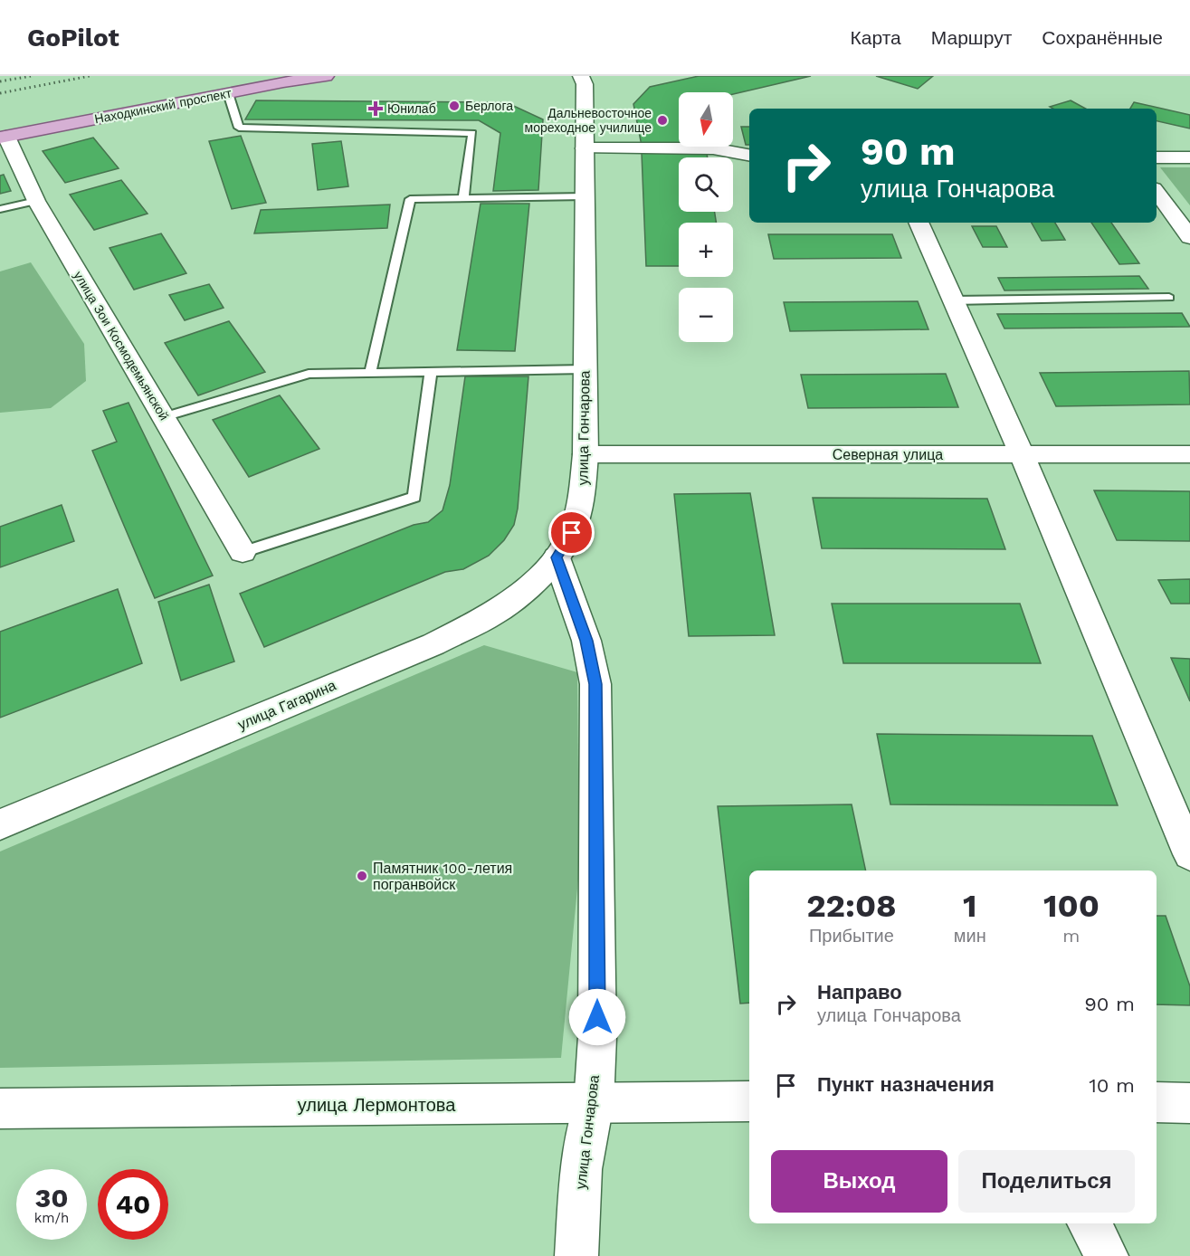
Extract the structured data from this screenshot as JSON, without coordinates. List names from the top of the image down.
{
  "streets": {
    "main road": ["Находкинский проспект"],
    "street": [
      "улица Зои Космодемьянской",
      "улица Гончарова",
      "Северная улица",
      "улица Гагарина",
      "улица Лермонтова"
    ]
  },
  "crossings": [
    ["Находкинский проспект", "улица Зои Космодемьянской"],
    ["улица Гончарова", "Северная улица"],
    ["улица Гончарова", "улица Гагарина"],
    ["улица Гончарова", "улица Лермонтова"]
  ],
  "places": {
    "other": ["Берлога", "Дальневосточное мореходное училище", "Памятник 100-летия погранвойск"],
    "health": ["Юнилаб"]
  },
  "north": "bottom",
  "page": {
    "header": "GoPilot",
    "nav": ["Карта", "Маршрут", "Сохранённые"],
    "map_buttons": ["+", "−"],
    "turn": ["90 m", "улица Гончарова"],
    "eta": [
      "22:08",
      "Прибытие",
      "1",
      "мин",
      "100",
      "m"
    ],
    "list": [
      {
        "name": "Направо",
        "note": "улица Гончарова",
        "value": "90 m"
      },
      {
        "name": "Пункт назначения",
        "value": "10 m"
      }
    ],
    "buttons": ["Выход", "Поделиться"],
    "speed": "30 km/h",
    "limit": "40"
  }
}
